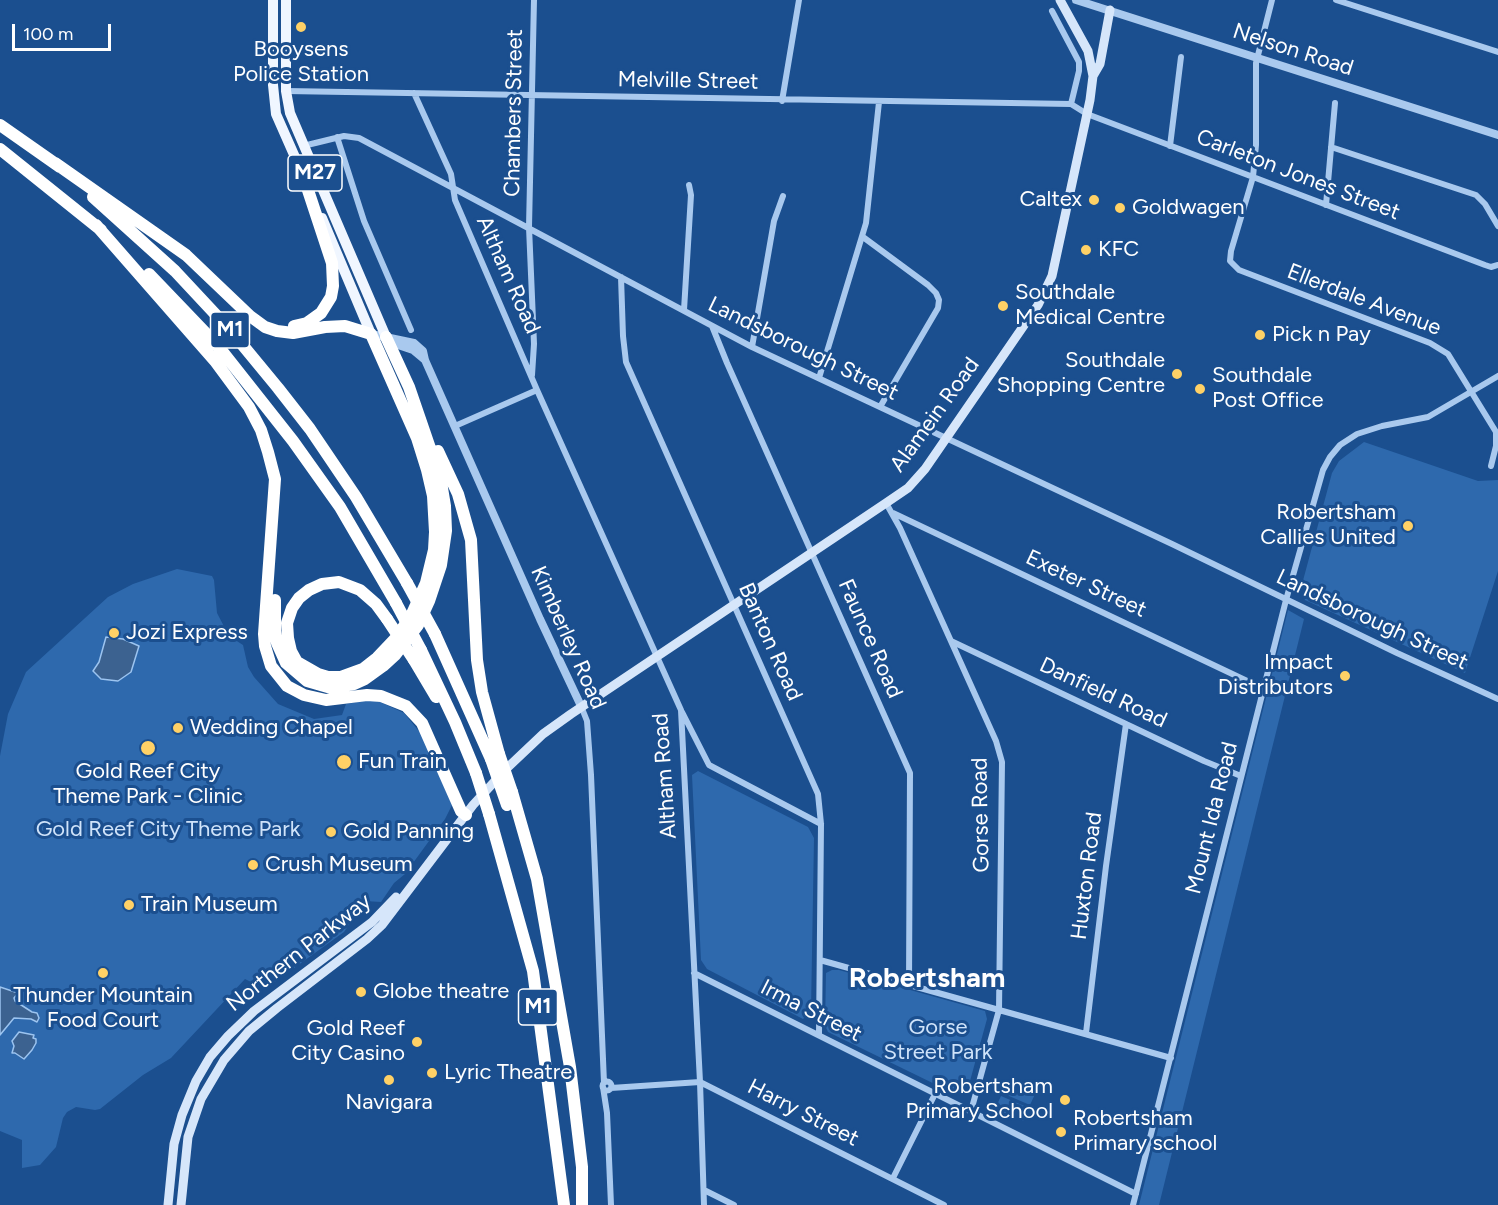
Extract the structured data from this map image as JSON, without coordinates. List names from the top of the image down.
{
  "streets": {
    "highway": ["M1"],
    "main road": ["M27", "Alamein Road", "Northern Parkway"],
    "street": [
      "Nelson Road",
      "Melville Street",
      "Chambers Street",
      "Carleton Jones Street",
      "Altham Road",
      "Ellerdale Avenue",
      "Landsborough Street",
      "Exeter Street",
      "Kimberley Road",
      "Faunce Road",
      "Banton Road",
      "Danfield Road",
      "Gorse Road",
      "Mount Ida Road",
      "Huxton Road",
      "Irma Street",
      "Harry Street"
    ]
  },
  "crossings": [
    ["Melville Street", "Chambers Street"],
    ["Melville Street", "M27"],
    ["Melville Street", "Altham Road"],
    ["Chambers Street", "Altham Road"],
    ["Chambers Street", "Landsborough Street"],
    ["M27", "Landsborough Street"],
    ["M27", "Kimberley Road"],
    ["Carleton Jones Street", "Ellerdale Avenue"],
    ["Carleton Jones Street", "Alamein Road"],
    ["Altham Road", "Landsborough Street"],
    ["Altham Road", "Alamein Road"],
    ["Altham Road", "Irma Street"],
    ["Altham Road", "Harry Street"],
    ["Ellerdale Avenue", "Mount Ida Road"],
    ["Landsborough Street", "Alamein Road"],
    ["Landsborough Street", "Faunce Road"],
    ["Landsborough Street", "Banton Road"],
    ["Landsborough Street", "Mount Ida Road"],
    ["Alamein Road", "Kimberley Road"],
    ["Alamein Road", "Faunce Road"],
    ["Alamein Road", "Banton Road"],
    ["Alamein Road", "Gorse Road"],
    ["Alamein Road", "Northern Parkway"],
    ["Exeter Street", "Gorse Road"],
    ["Exeter Street", "Mount Ida Road"],
    ["Kimberley Road", "Harry Street"],
    ["Banton Road", "Irma Street"],
    ["Danfield Road", "Gorse Road"],
    ["Danfield Road", "Mount Ida Road"],
    ["Danfield Road", "Huxton Road"],
    ["Gorse Road", "Irma Street"],
    ["Mount Ida Road", "Irma Street"]
  ],
  "districts": ["Robertsham"],
  "parks": ["Gold Reef City Theme Park", "Gorse Street Park"],
  "places": [
    "Booysens Police Station",
    "Caltex",
    "Goldwagen",
    "KFC",
    "Southdale Medical Centre",
    "Pick n Pay",
    "Southdale Shopping Centre",
    "Southdale Post Office",
    "Robertsham Callies United",
    "Jozi Express",
    "Impact Distributors",
    "Wedding Chapel",
    "Gold Reef City Theme Park - Clinic",
    "Fun Train",
    "Gold Panning",
    "Crush Museum",
    "Train Museum",
    "Thunder Mountain Food Court",
    "Globe theatre",
    "Gold Reef City Casino",
    "Lyric Theatre",
    "Navigara",
    "Robertsham Primary School",
    "Robertsham Primary school"
  ],
  "scale_bar": "100 m"
}
